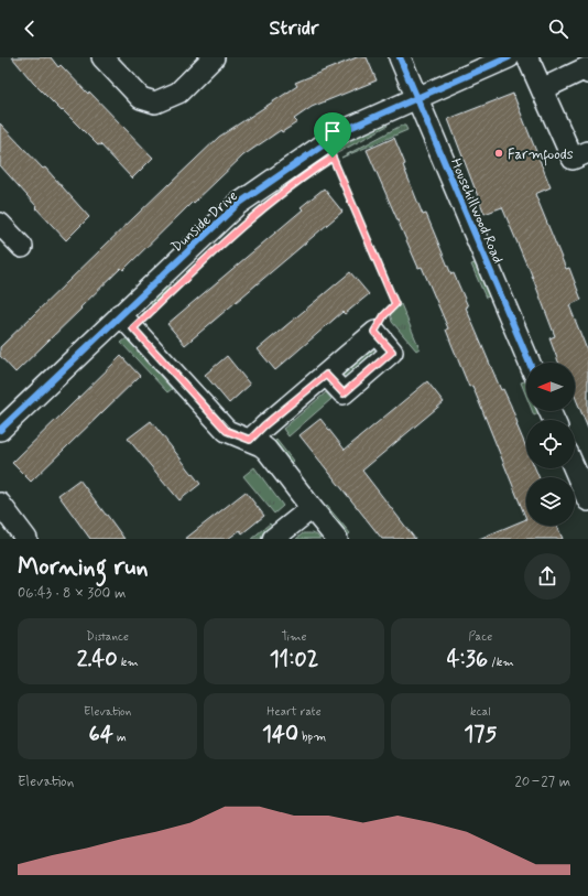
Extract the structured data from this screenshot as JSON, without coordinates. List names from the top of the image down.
{
  "streets": {
    "street": ["Househillwood Road", "Dunside Drive"]
  },
  "crossings": [
    ["Househillwood Road", "Dunside Drive"]
  ],
  "places": ["Farmfoods"],
  "north": "left",
  "page": {
    "header": "Stridr",
    "heading": ["Morning run", "06:43 · 8 × 300 m"],
    "stats": [
      ["Distance", "2.40 km"],
      ["Time", "11:02"],
      ["Pace", "4:36 /km"],
      ["Elevation", "64 m"],
      ["Heart rate", "140 bpm"],
      ["kcal", "175"]
    ],
    "chart": ["Elevation", "20–27 m"]
  }
}
